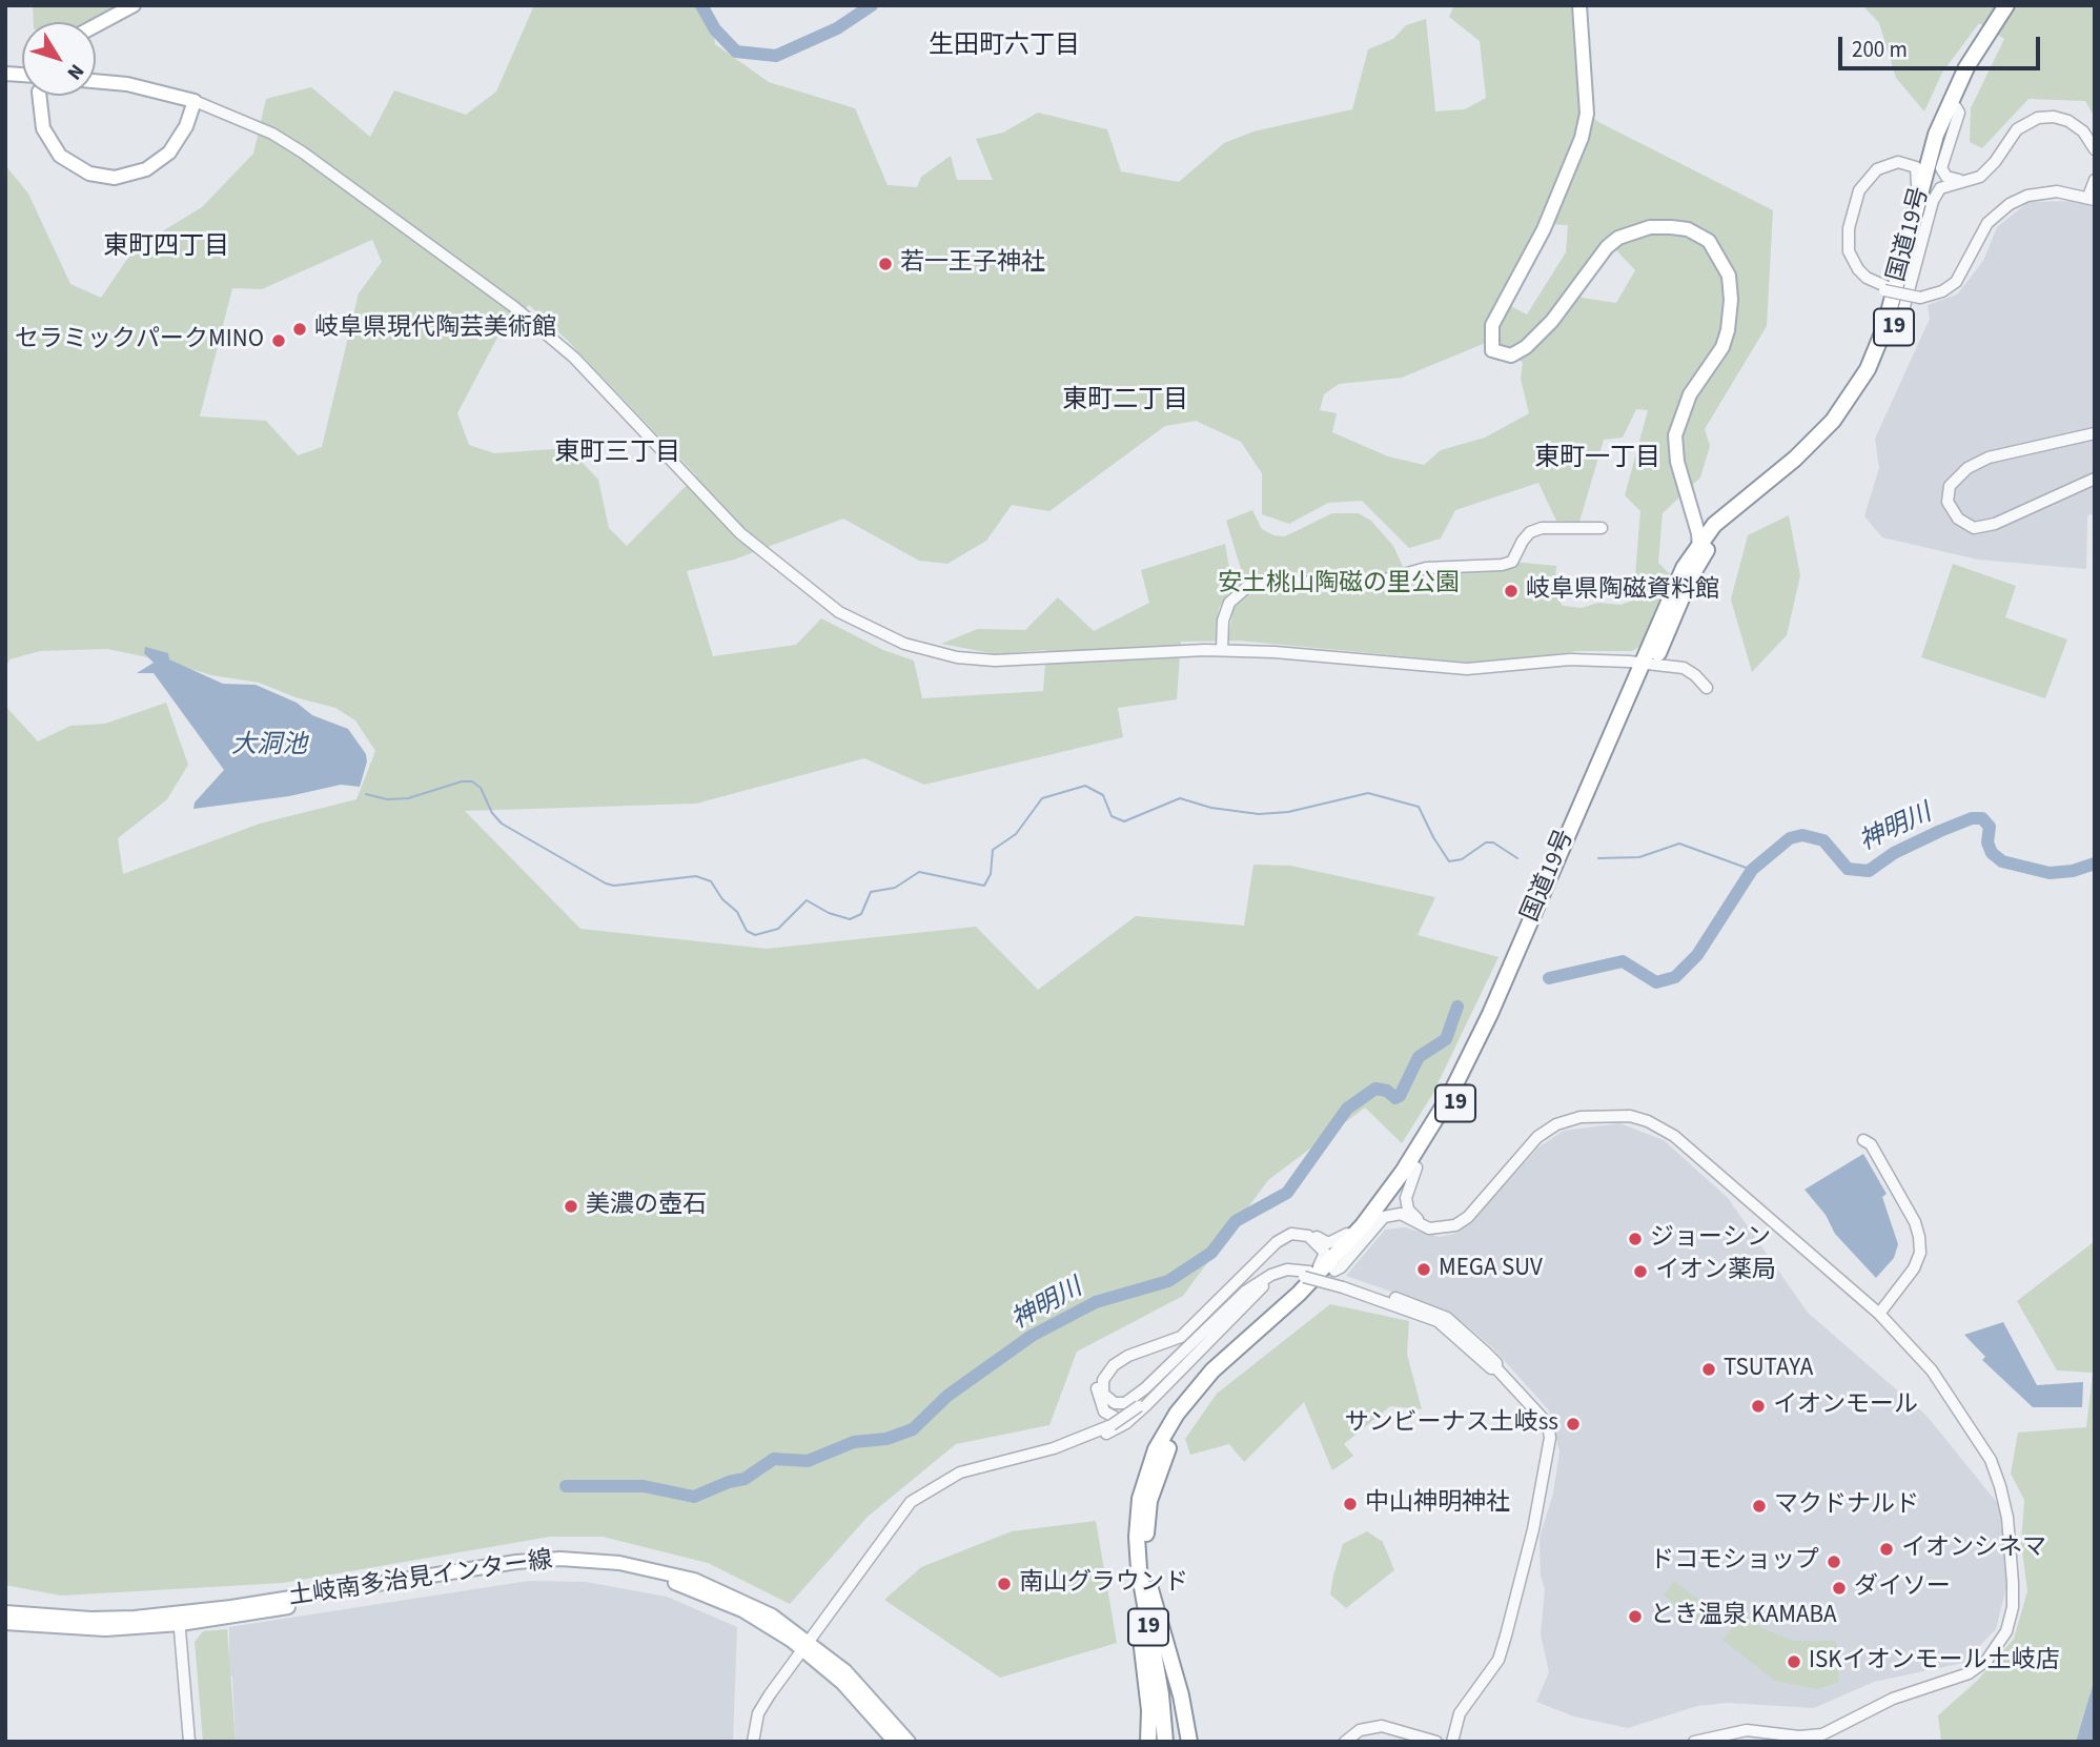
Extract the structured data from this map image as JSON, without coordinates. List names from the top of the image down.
{
  "streets": {
    "highway": ["国道19号", "19"],
    "main road": ["土岐南多治見インター線"]
  },
  "crossings": [
    ["国道19号", "19"]
  ],
  "districts": [
    "生田町六丁目",
    "東町四丁目",
    "東町二丁目",
    "東町三丁目",
    "東町一丁目"
  ],
  "water": ["大洞池", "神明川"],
  "parks": ["安土桃山陶磁の里公園"],
  "places": [
    "若一王子神社",
    "岐阜県現代陶芸美術館",
    "セラミックパークMINO",
    "岐阜県陶磁資料館",
    "美濃の壺石",
    "ジョーシン",
    "MEGA SUV",
    "イオン薬局",
    "TSUTAYA",
    "イオンモール",
    "サンビーナス土岐ss",
    "中山神明神社",
    "マクドナルド",
    "イオンシネマ",
    "ドコモショップ",
    "南山グラウンド",
    "ダイソー",
    "とき温泉 KAMABA",
    "ISKイオンモール土岐店"
  ],
  "scale_bar": "200 m",
  "north": "bottom right"
}
